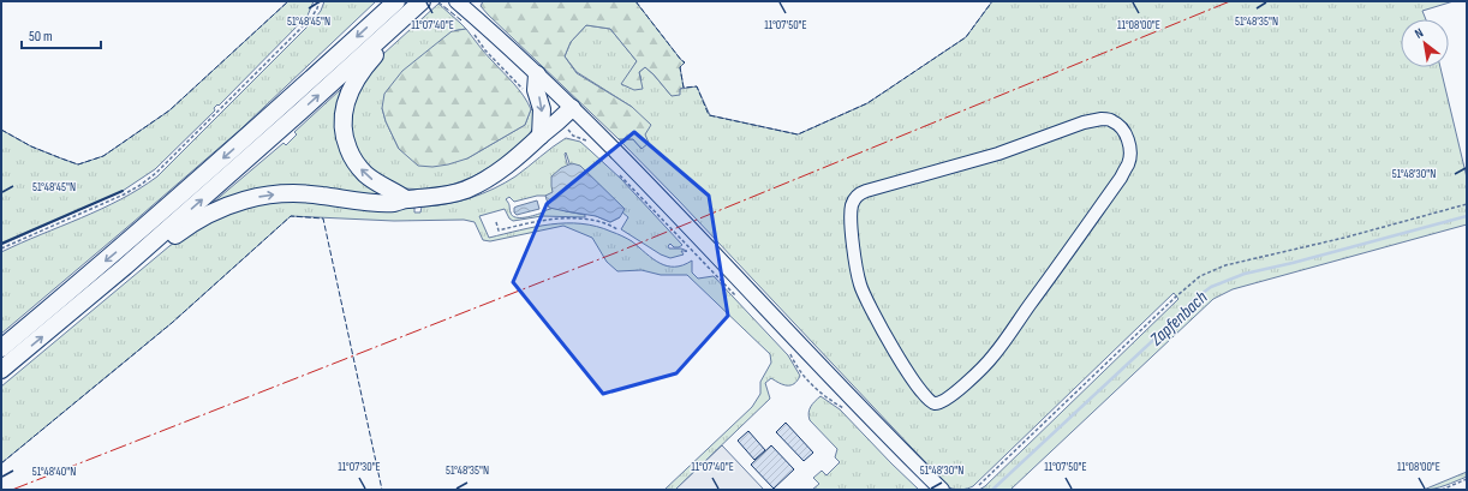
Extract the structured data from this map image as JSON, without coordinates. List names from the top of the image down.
{
  "water": ["Zapfenbach"],
  "scale_bar": "50 m",
  "north": "top left",
  "coordinates": [
    "51°48'45\"N",
    "51°48'35\"N",
    "11°07'40\"E",
    "11°07'50\"E",
    "11°08'00\"E",
    "51°48'30\"N",
    "11°07'30\"E",
    "51°48'40\"N"
  ]
}
